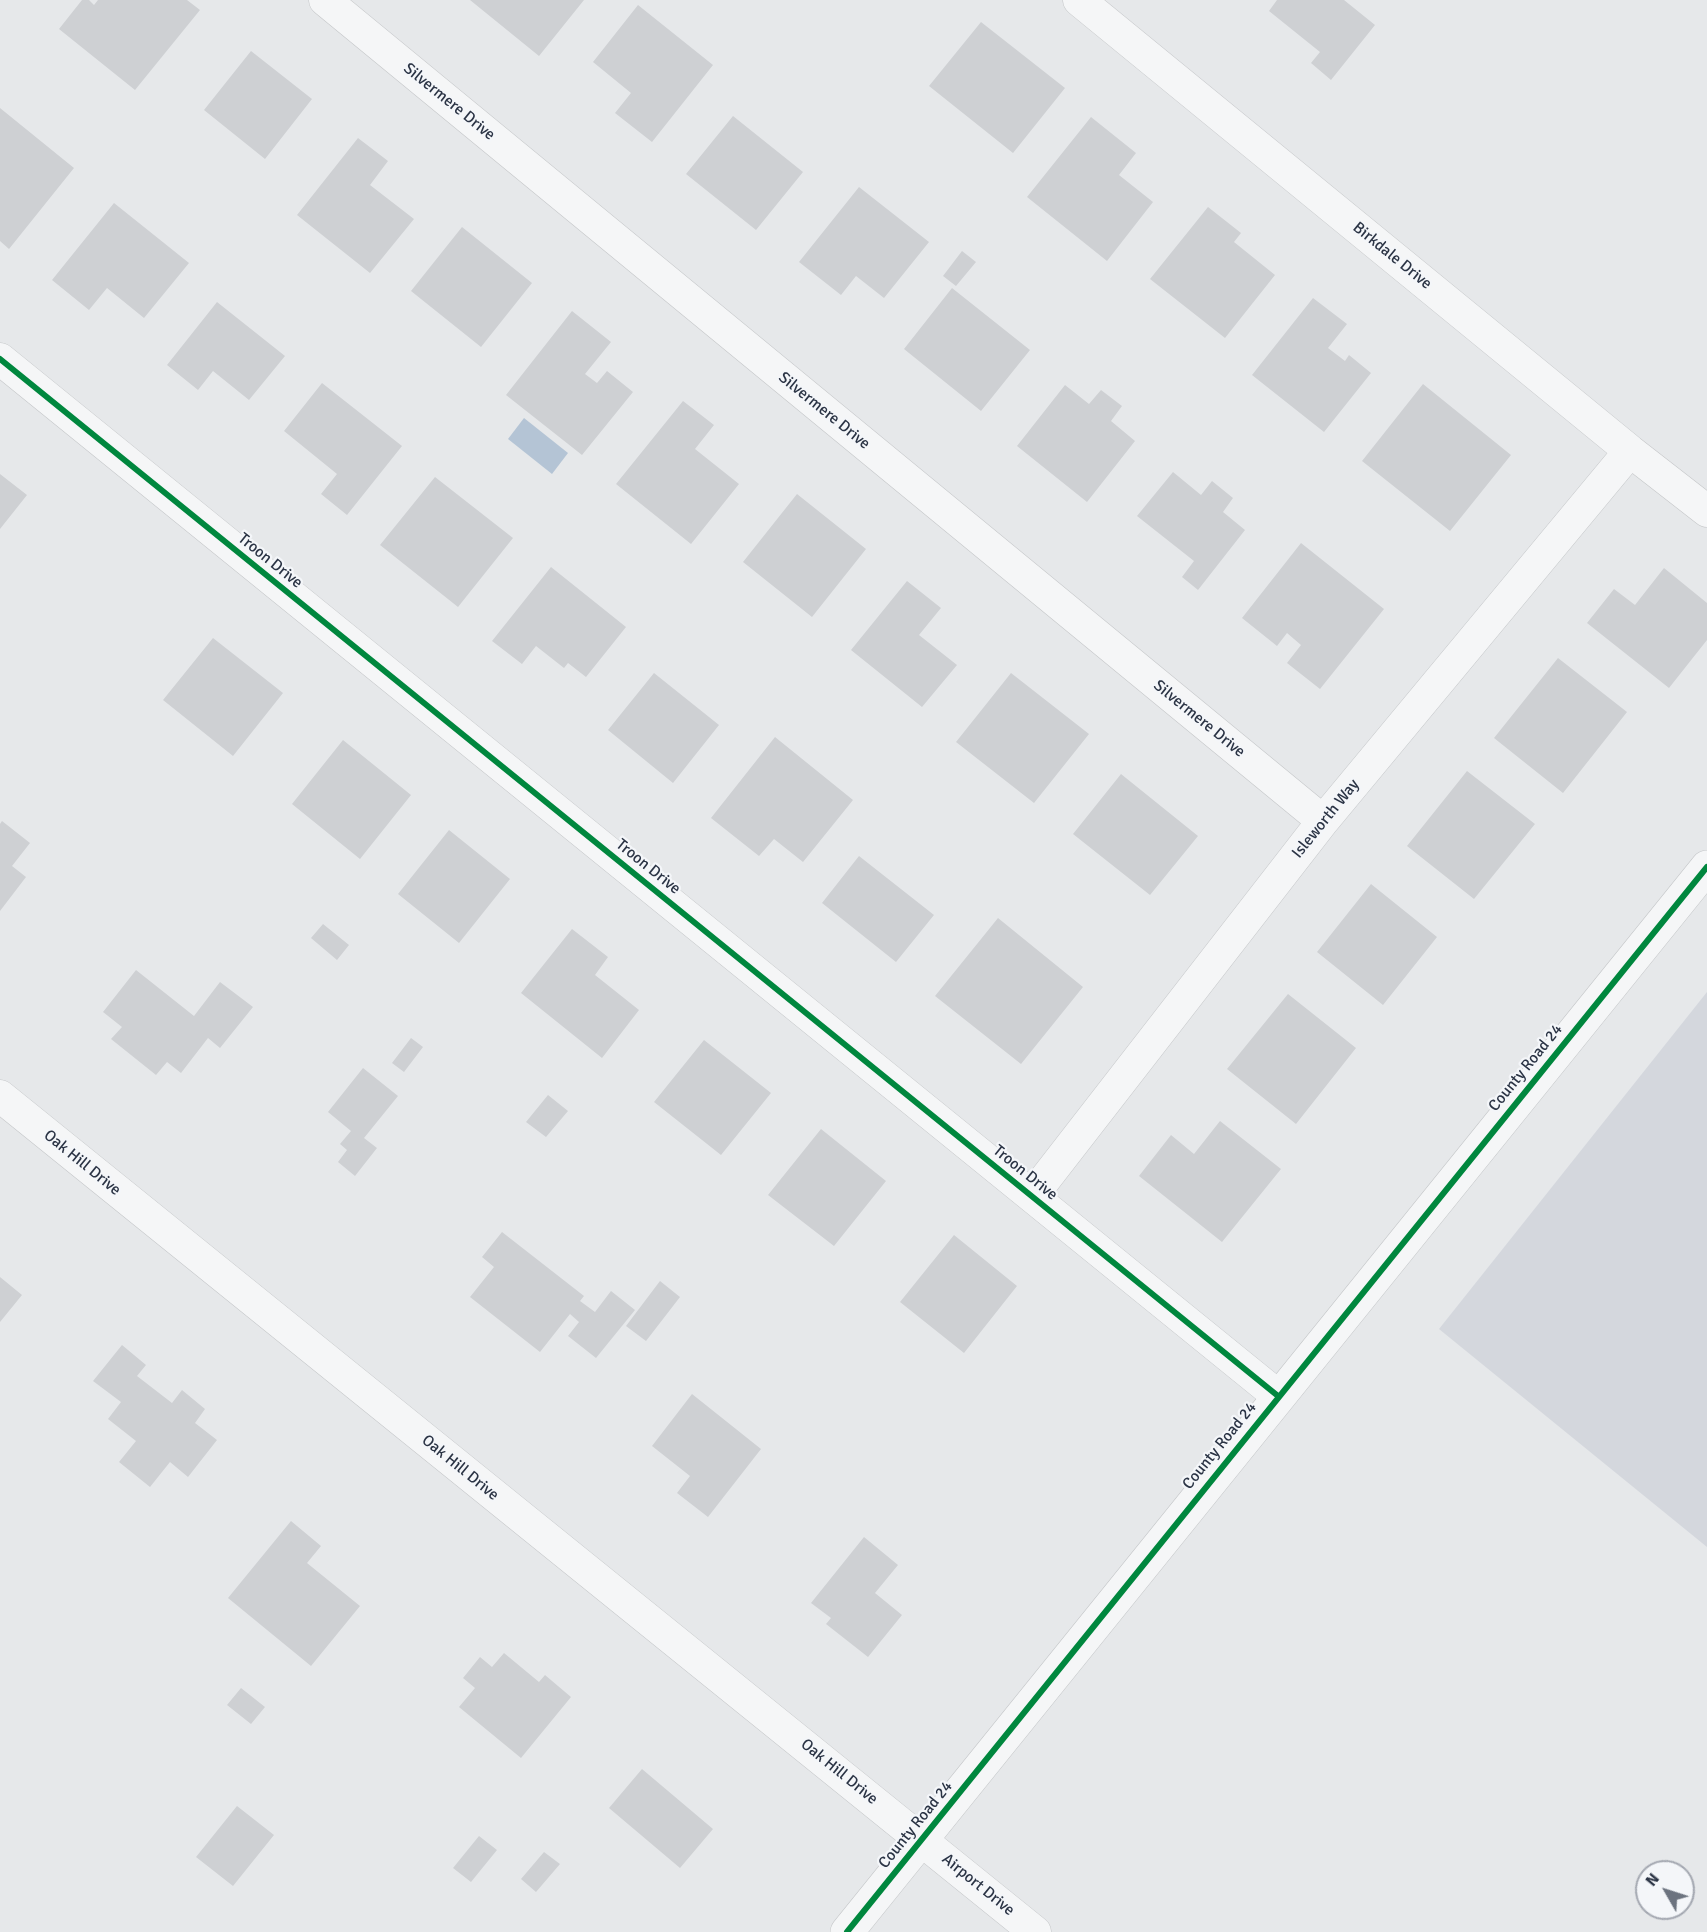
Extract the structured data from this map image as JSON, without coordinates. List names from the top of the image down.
{
  "streets": {
    "street": [
      "Silvermere Drive",
      "Birkdale Drive",
      "Troon Drive",
      "Isleworth Way",
      "County Road 24",
      "Oak Hill Drive",
      "Airport Drive"
    ]
  },
  "crossings": [
    ["Silvermere Drive", "Isleworth Way"],
    ["Birkdale Drive", "Isleworth Way"],
    ["Troon Drive", "Isleworth Way"],
    ["Troon Drive", "County Road 24"],
    ["County Road 24", "Oak Hill Drive"],
    ["County Road 24", "Airport Drive"],
    ["Oak Hill Drive", "Airport Drive"]
  ],
  "north": "top left"
}
